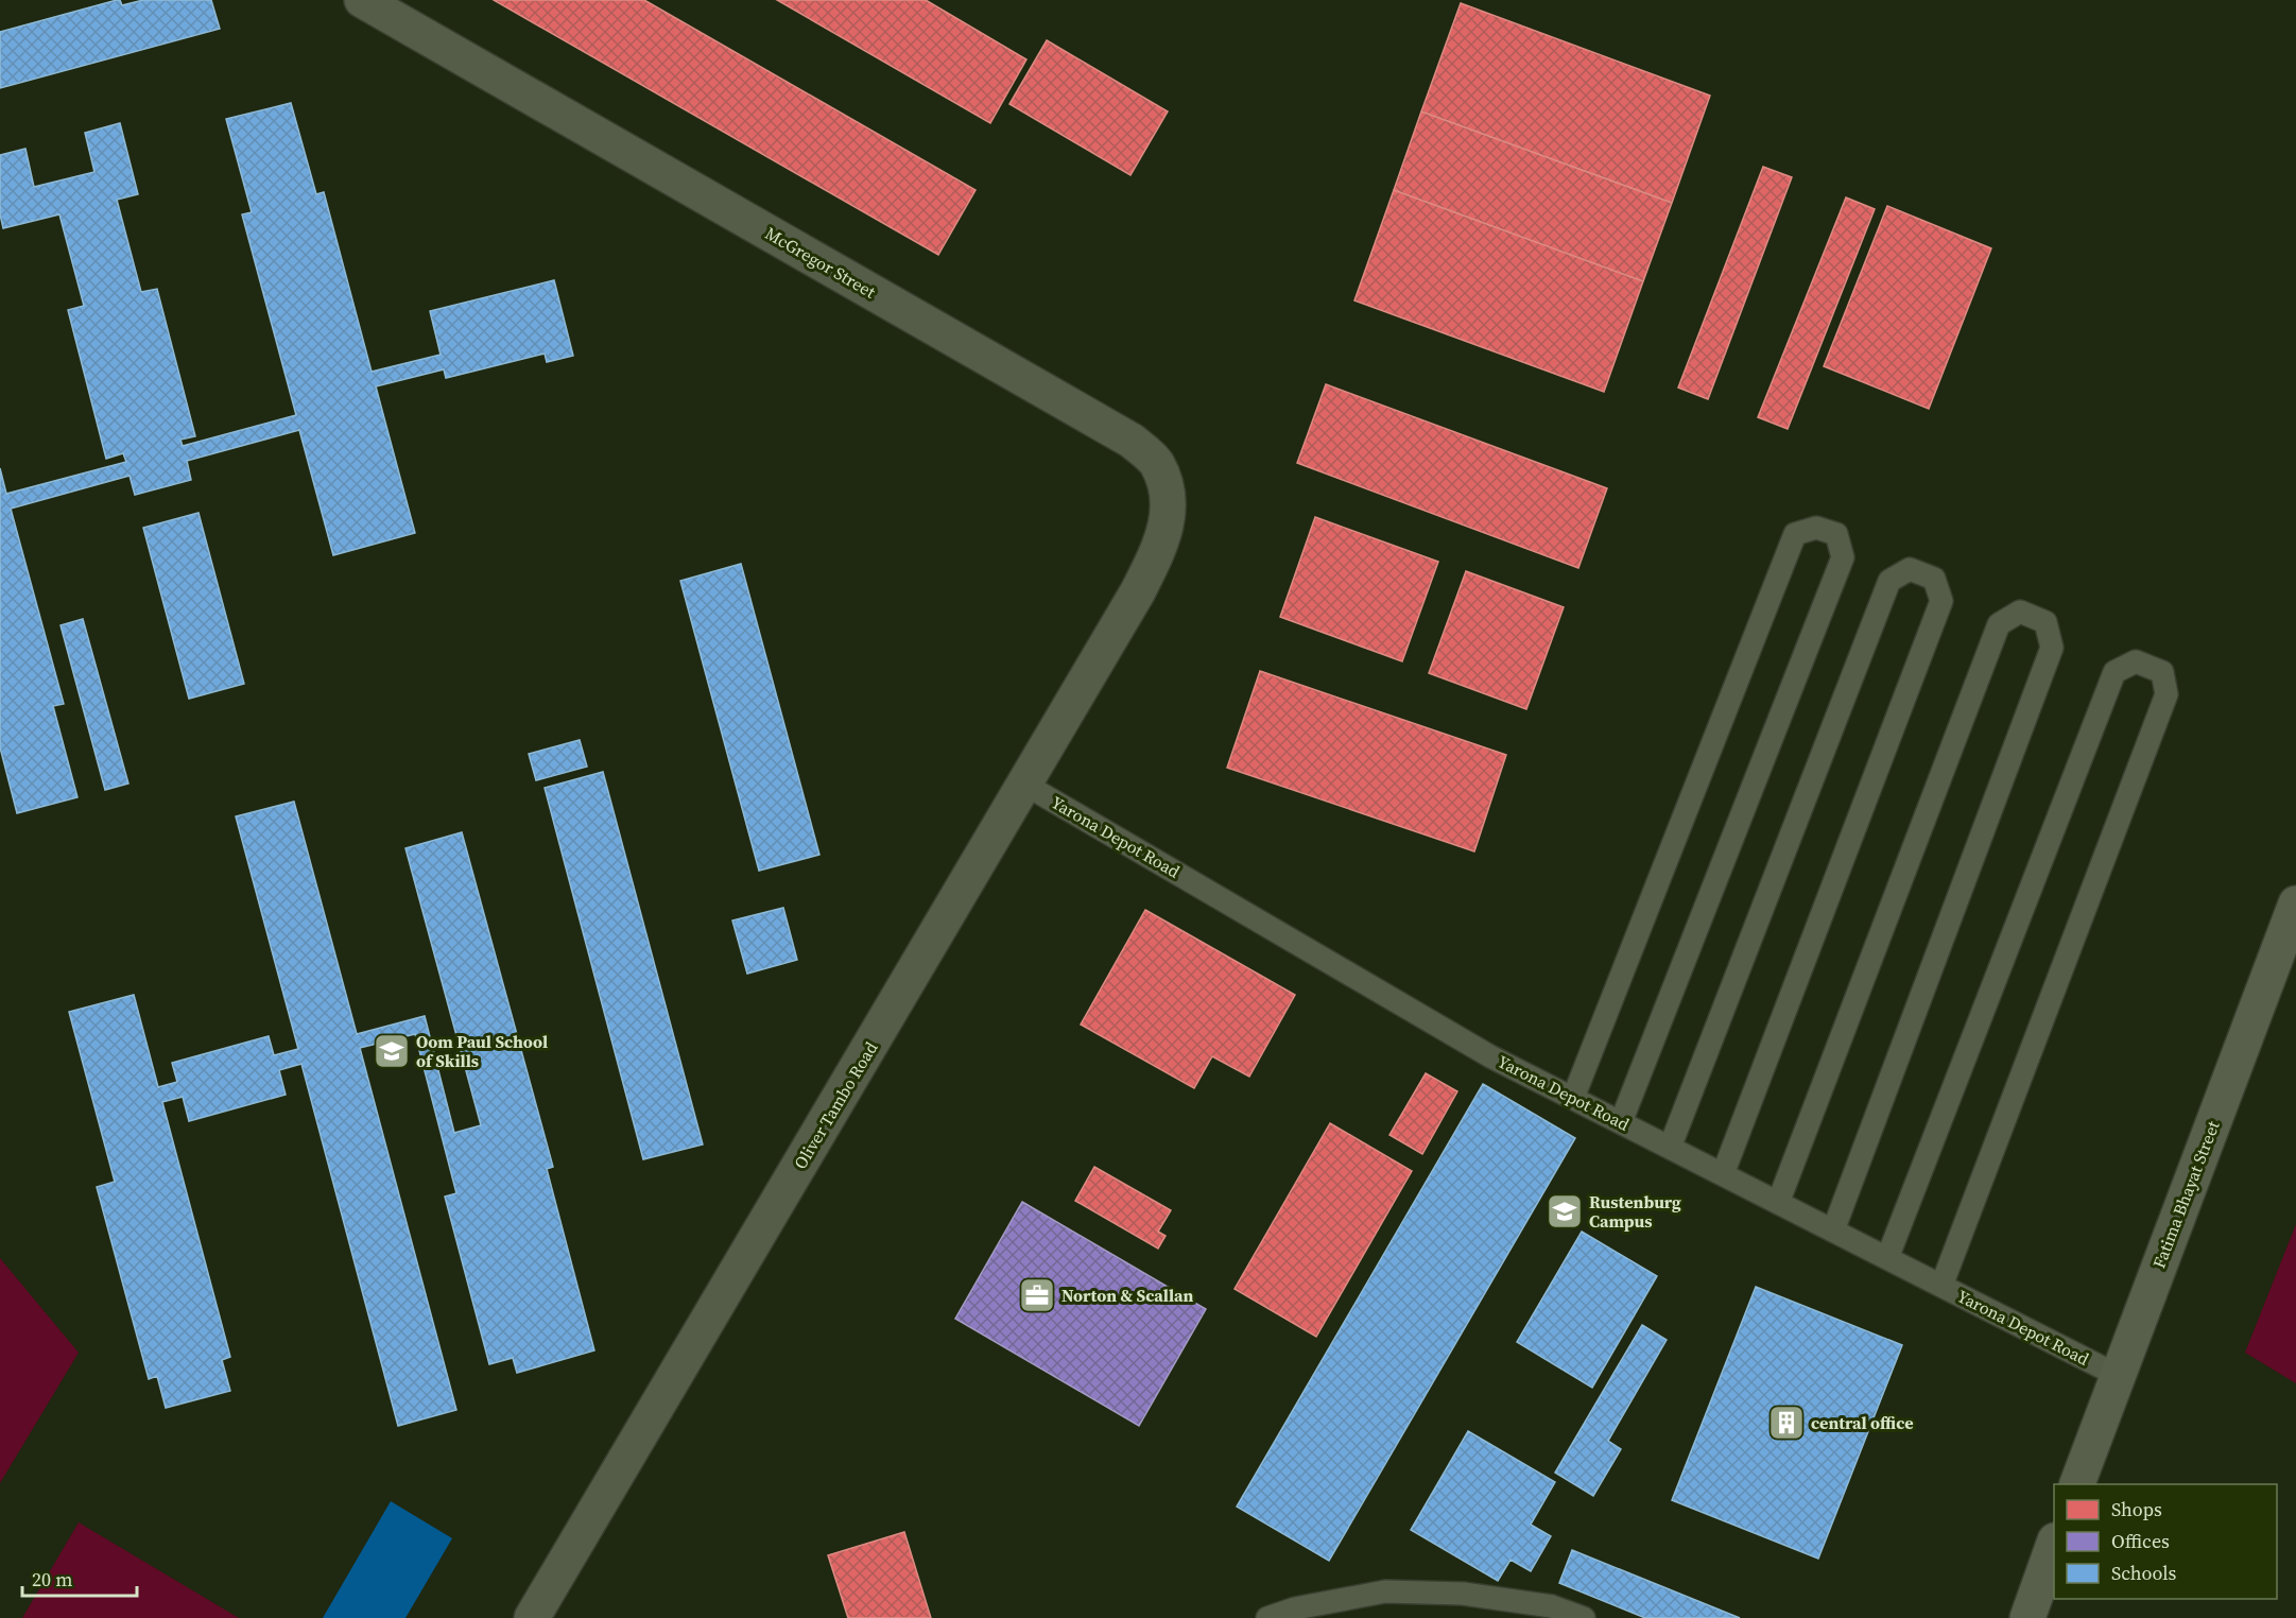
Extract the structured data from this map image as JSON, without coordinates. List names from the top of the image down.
{
  "streets": {
    "main road": ["Fatima Bhayat Street"],
    "street": ["McGregor Street", "Oliver Tambo Road"],
    "lane": ["Yarona Depot Road"]
  },
  "crossings": [
    ["McGregor Street", "Oliver Tambo Road"],
    ["Yarona Depot Road", "Oliver Tambo Road"],
    ["Yarona Depot Road", "Fatima Bhayat Street"]
  ],
  "places": {
    "school or university": ["Oom Paul School of Skills", "Rustenburg Campus"],
    "office": ["Norton & Scallan"],
    "building": ["central office"]
  },
  "legend": ["Shops", "Offices", "Schools"],
  "scale_bar": "20 m"
}
